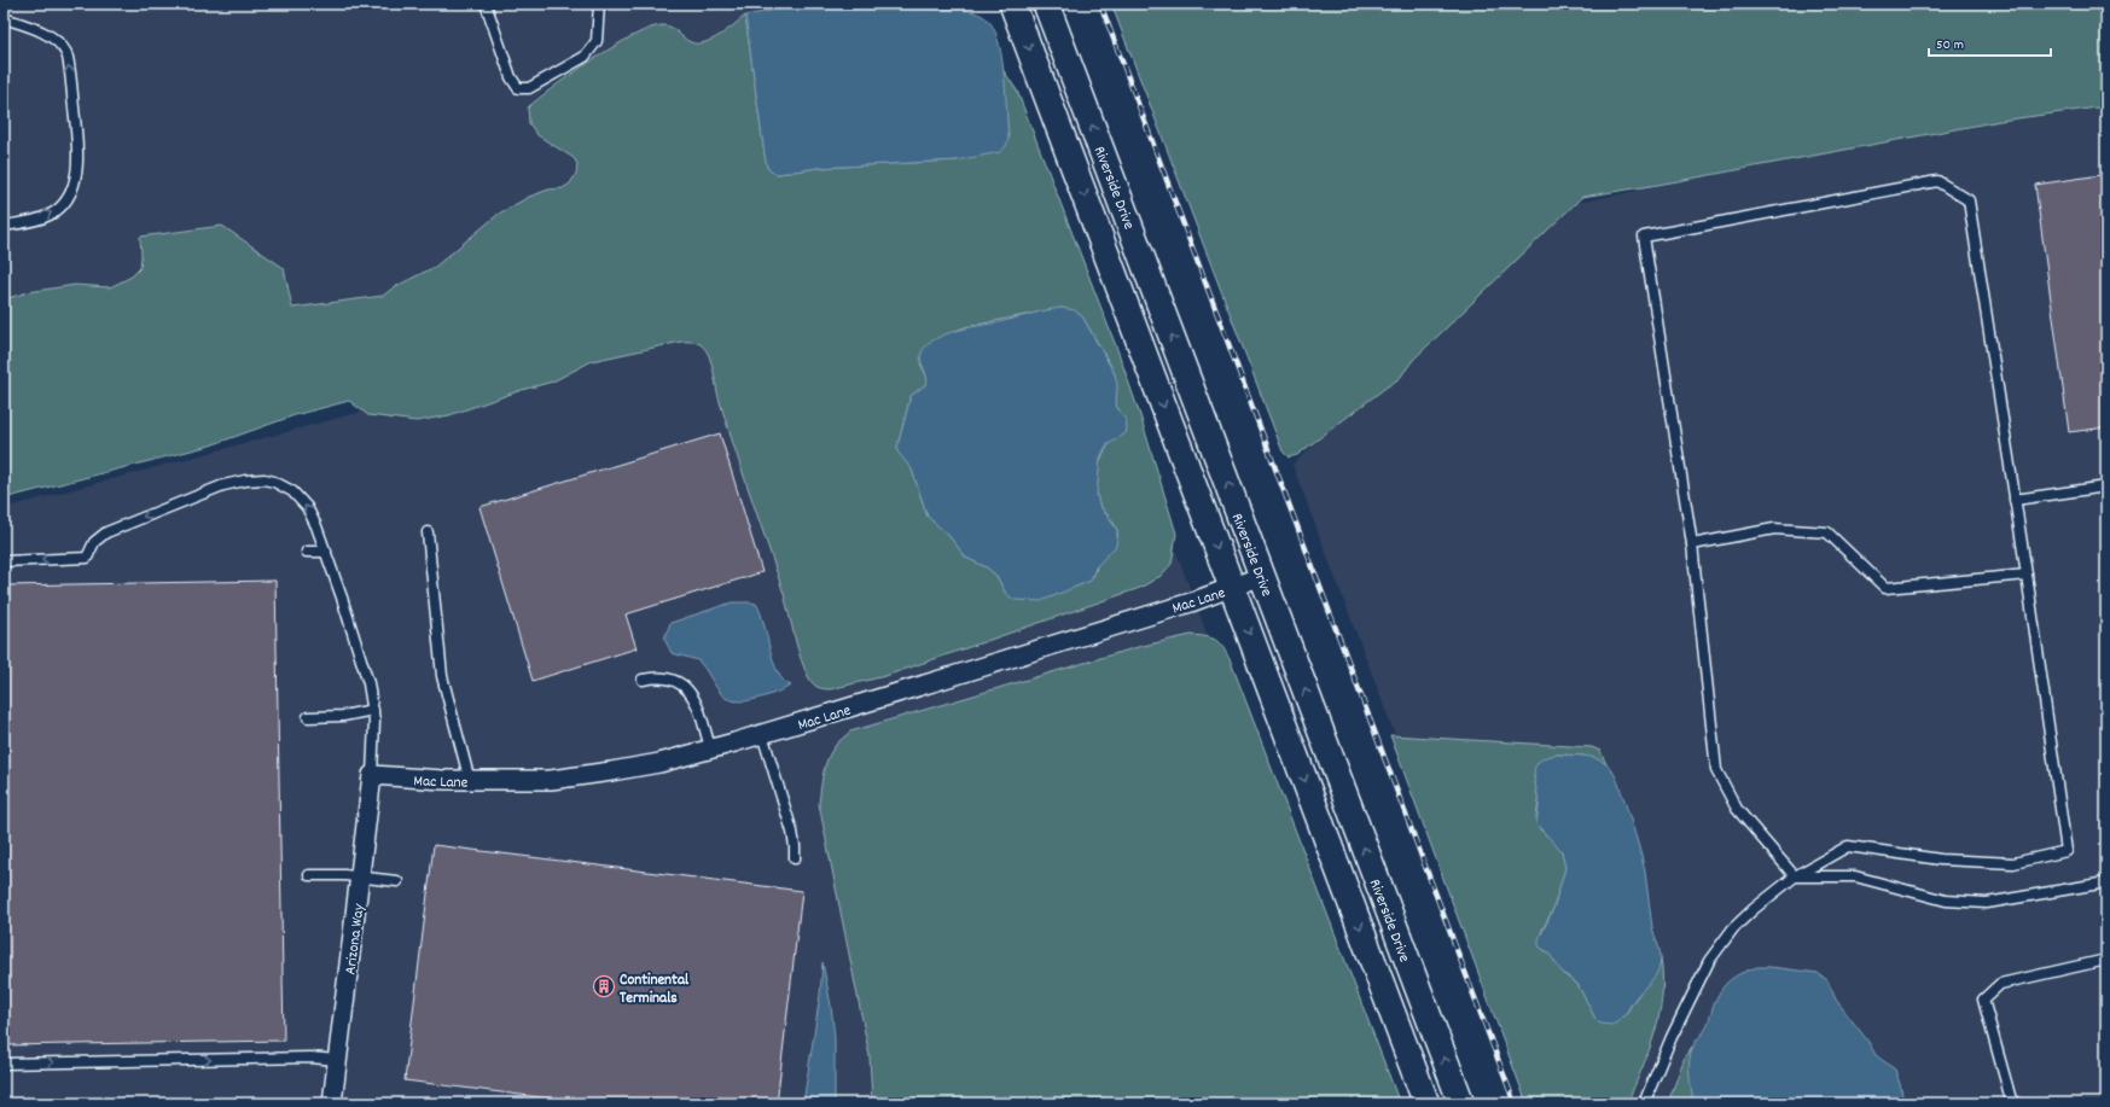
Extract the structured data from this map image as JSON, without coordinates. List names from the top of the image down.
{
  "streets": {
    "main road": ["Riverside Drive"],
    "street": ["Mac Lane", "Arizona Way"]
  },
  "crossings": [
    ["Riverside Drive", "Mac Lane"],
    ["Mac Lane", "Arizona Way"]
  ],
  "places": {
    "building": ["Continental Terminals"]
  },
  "scale_bar": "50 m"
}
